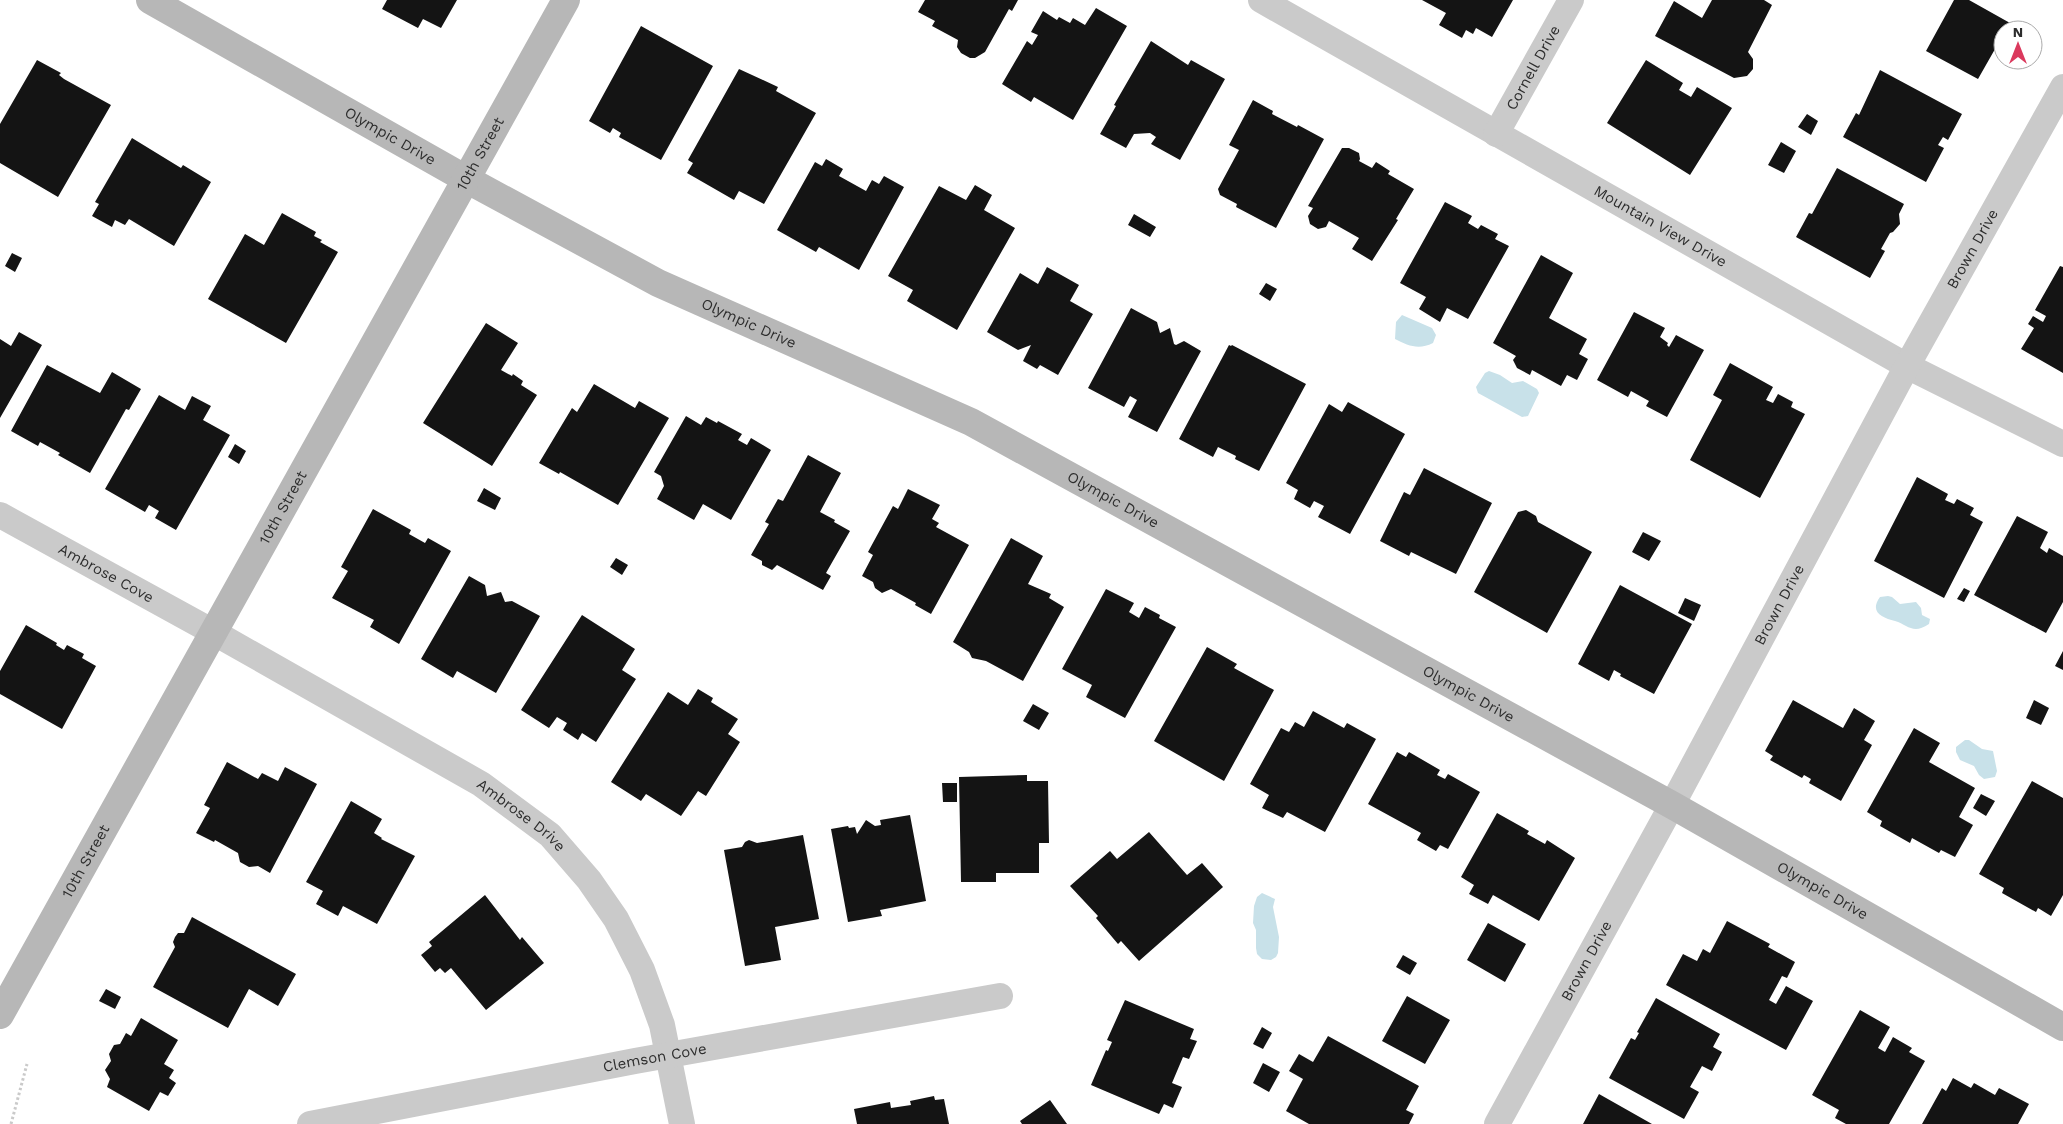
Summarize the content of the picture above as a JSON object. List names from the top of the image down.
{
  "streets": {
    "street": [
      "Cornell Drive",
      "Olympic Drive",
      "10th Street",
      "Mountain View Drive",
      "Brown Drive",
      "Ambrose Cove",
      "Ambrose Drive",
      "Clemson Cove"
    ]
  },
  "crossings": [
    ["Cornell Drive", "Mountain View Drive"],
    ["Olympic Drive", "10th Street"],
    ["Olympic Drive", "Brown Drive"],
    ["10th Street", "Ambrose Cove"],
    ["10th Street", "Ambrose Drive"],
    ["Mountain View Drive", "Brown Drive"],
    ["Ambrose Cove", "Ambrose Drive"],
    ["Ambrose Drive", "Clemson Cove"]
  ],
  "north": "top"
}
